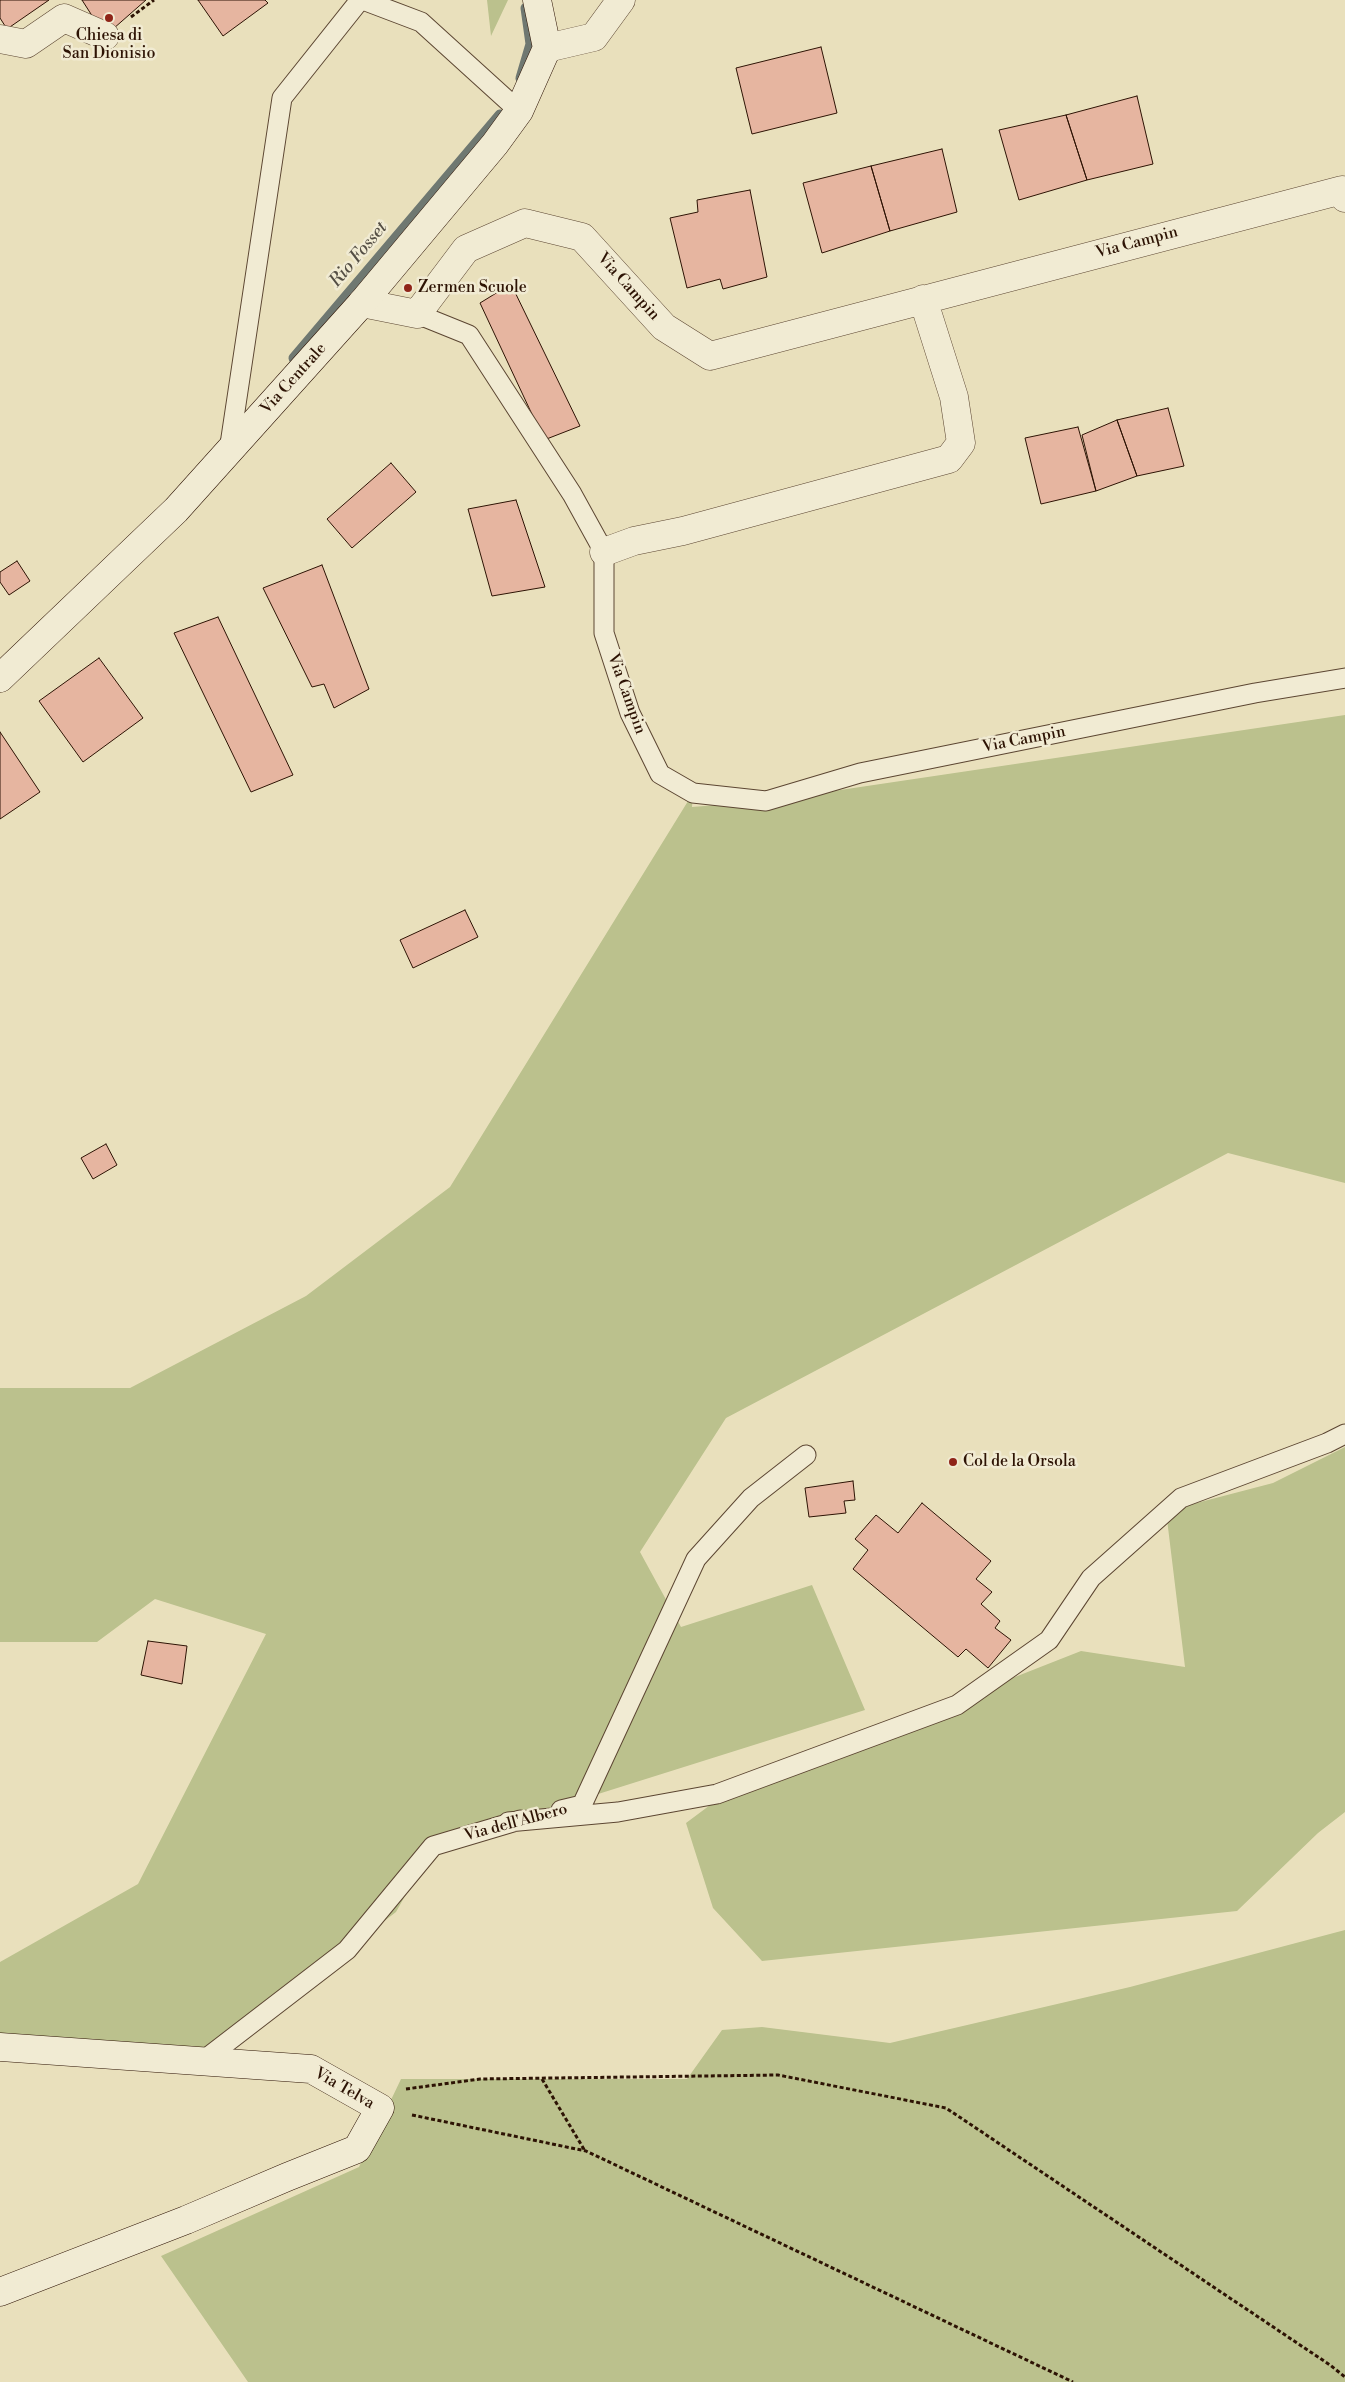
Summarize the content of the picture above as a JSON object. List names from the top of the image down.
{
  "streets": {
    "street": ["Via Campin", "Via Centrale", "Via Telva"],
    "lane": ["Via dell'Albero"]
  },
  "crossings": [
    ["Via dell'Albero", "Via Telva"]
  ],
  "water": ["Rio Fosset"],
  "places": ["Chiesa di San Dionisio", "Zermen Scuole", "Col de la Orsola"]
}
